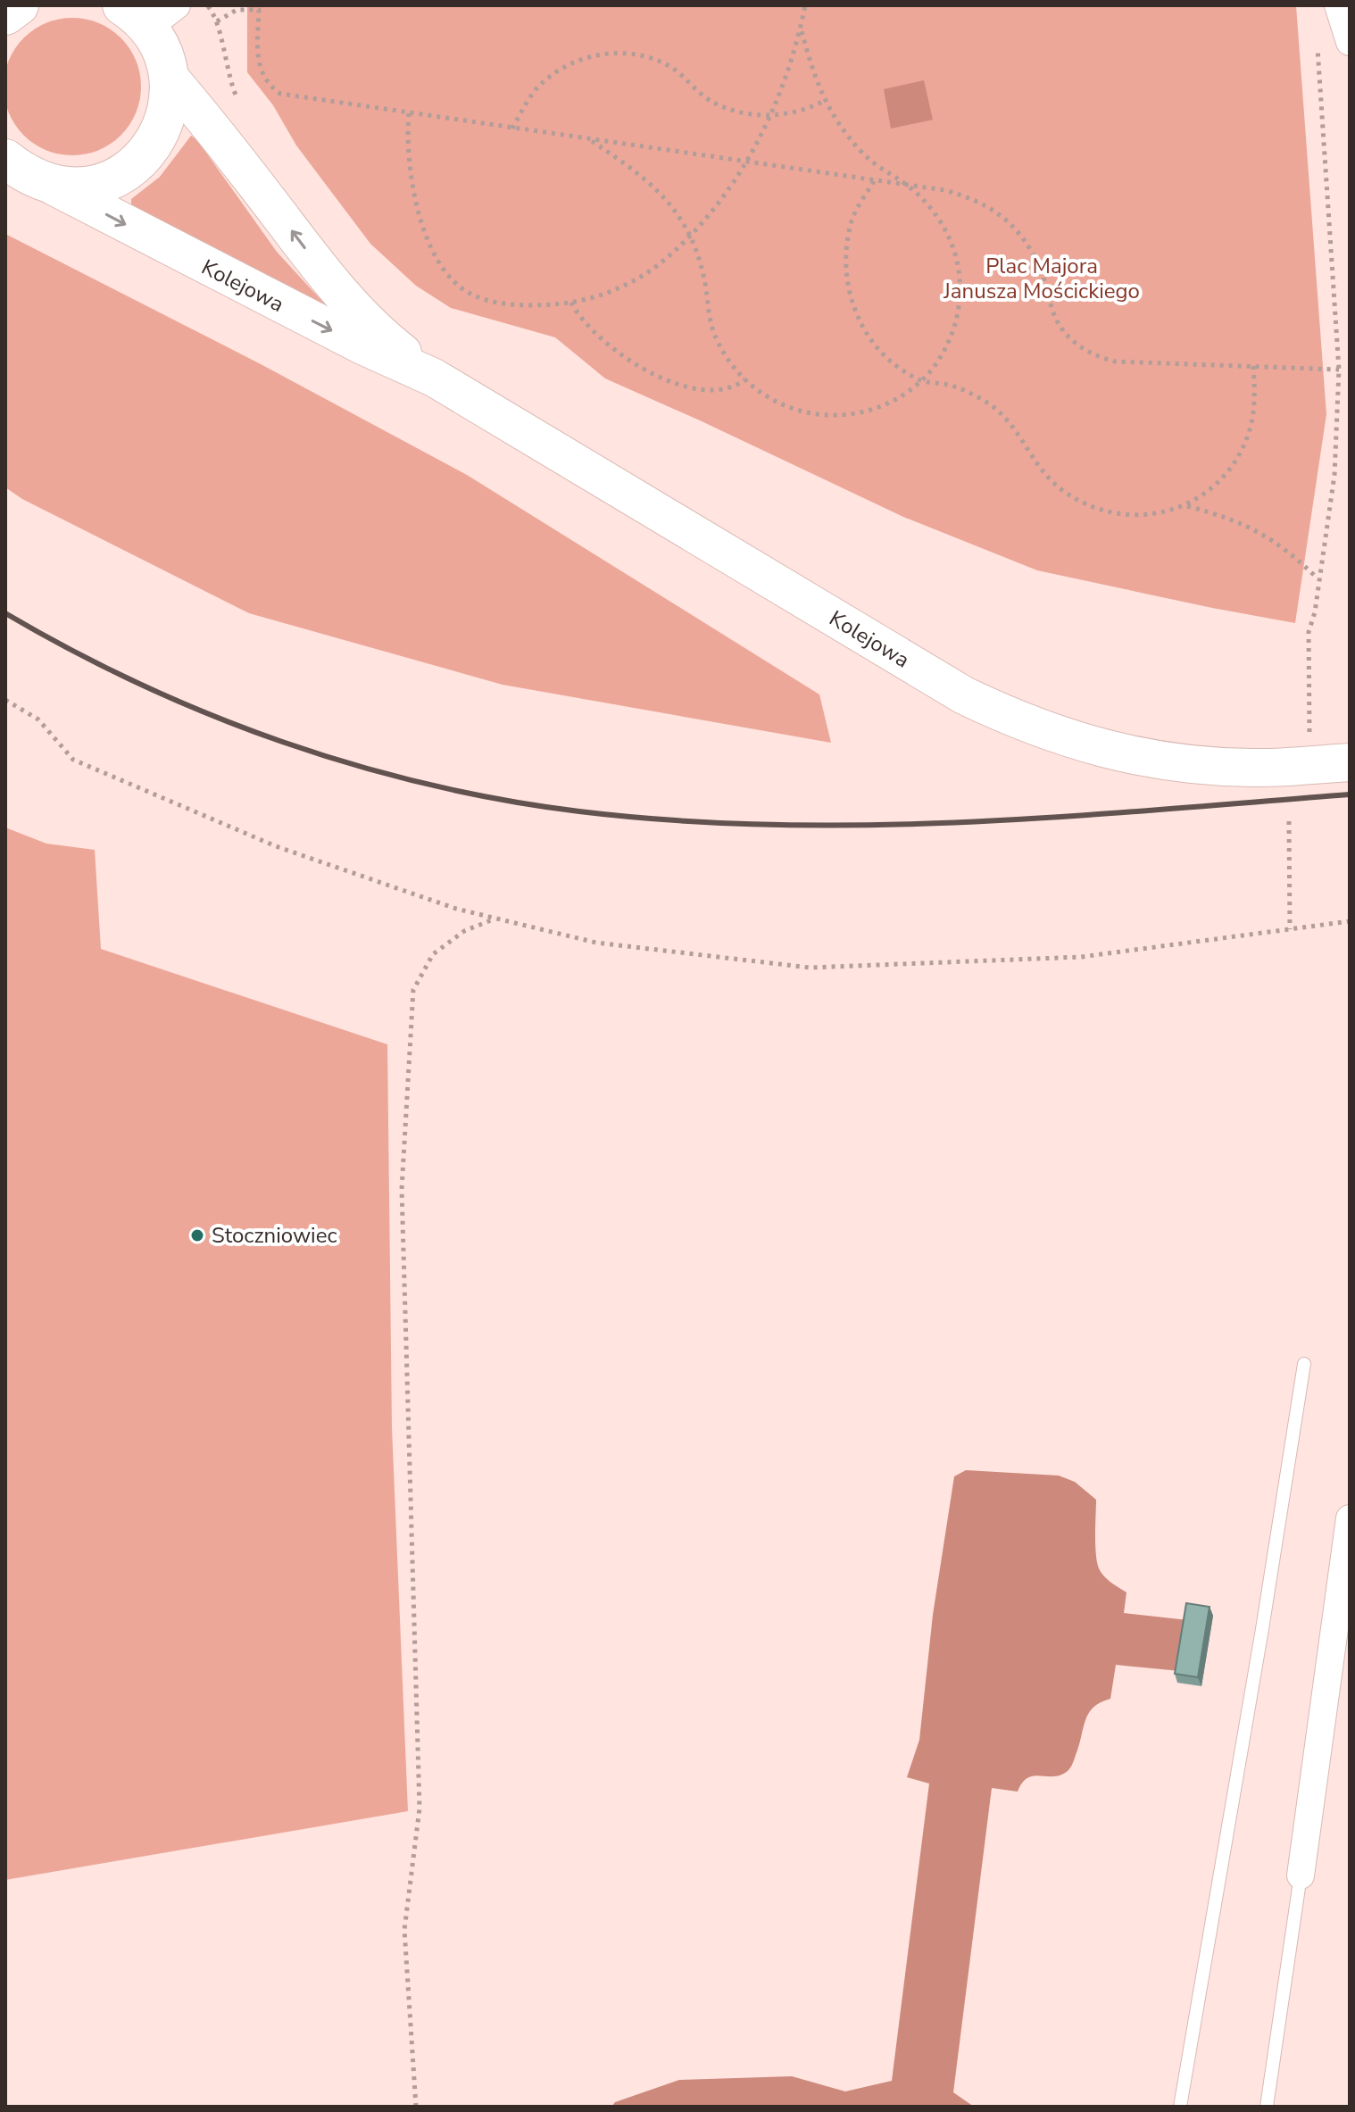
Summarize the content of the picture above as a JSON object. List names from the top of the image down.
{
  "streets": {
    "main road": ["Kolejowa"]
  },
  "parks": ["Plac Majora Janusza Mościckiego"],
  "places": ["Stoczniowiec"]
}
